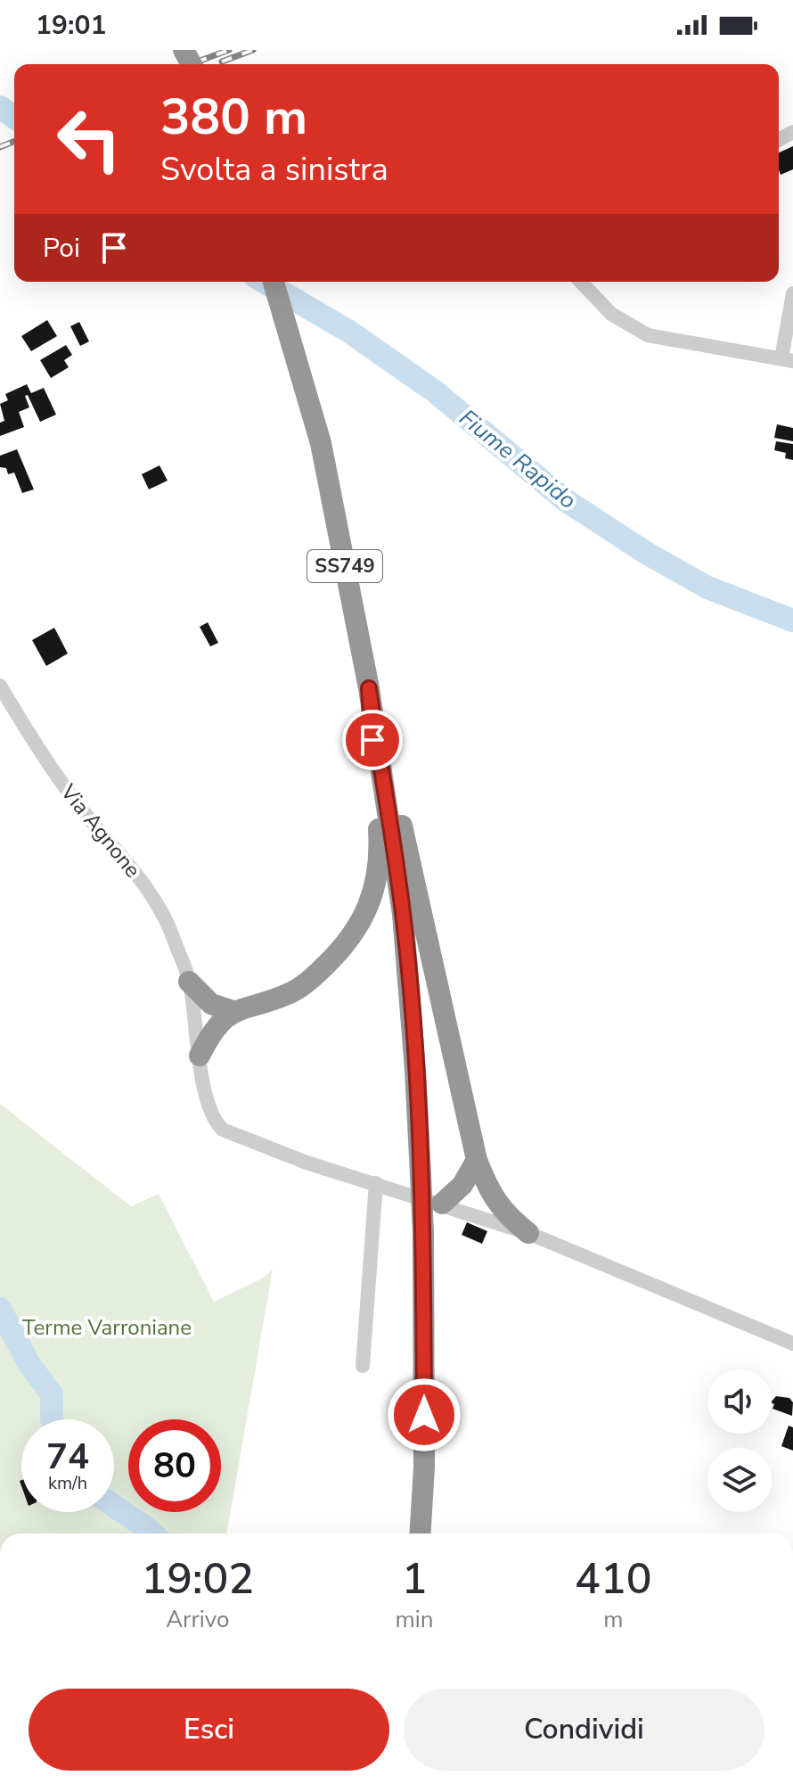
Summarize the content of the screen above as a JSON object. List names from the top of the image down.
{
  "streets": {
    "highway": ["SS749"],
    "street": ["Via Agnone"]
  },
  "water": ["Fiume Rapido"],
  "parks": ["Terme Varroniane"],
  "page": {
    "status": "19:01",
    "turn": ["380 m", "Svolta a sinistra"],
    "then": "Poi",
    "speed": "74 km/h",
    "limit": "80",
    "eta": [
      "19:02",
      "Arrivo",
      "1",
      "min",
      "410",
      "m"
    ],
    "buttons": ["Esci", "Condividi"]
  }
}
